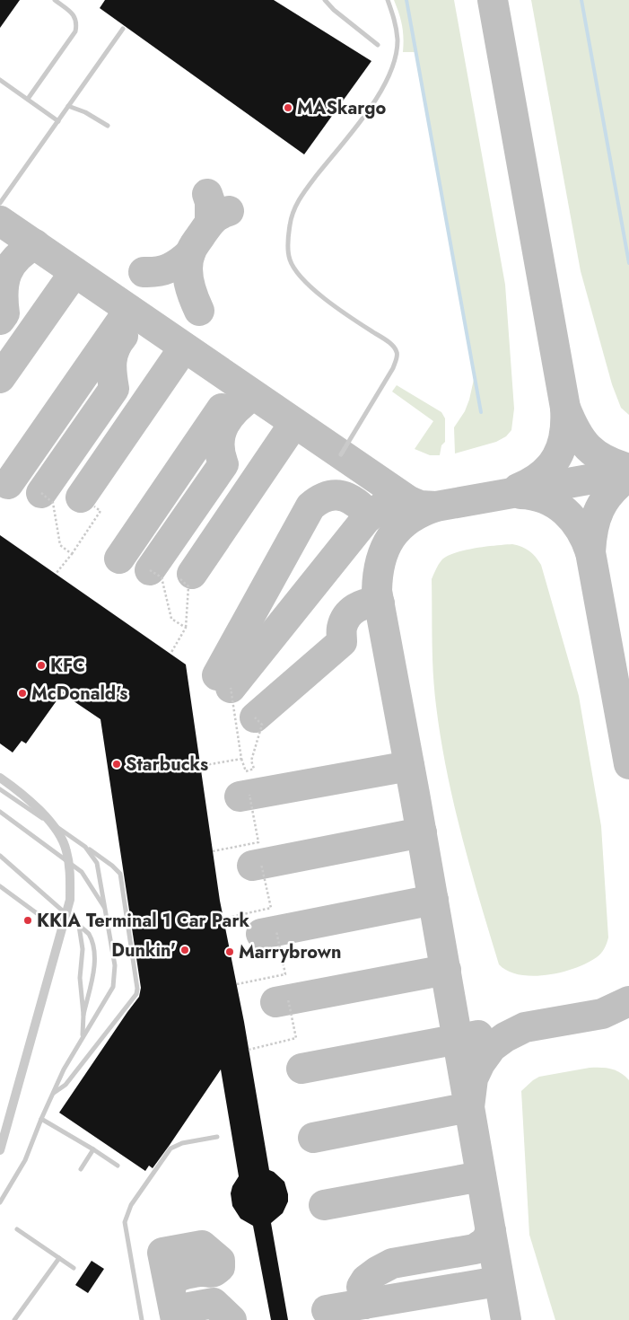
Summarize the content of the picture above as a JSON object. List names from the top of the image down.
{
  "places": [
    "MASkargo",
    "KFC",
    "McDonald's",
    "Starbucks",
    "KKIA Terminal 1 Car Park",
    "Dunkin'",
    "Marrybrown"
  ]
}
